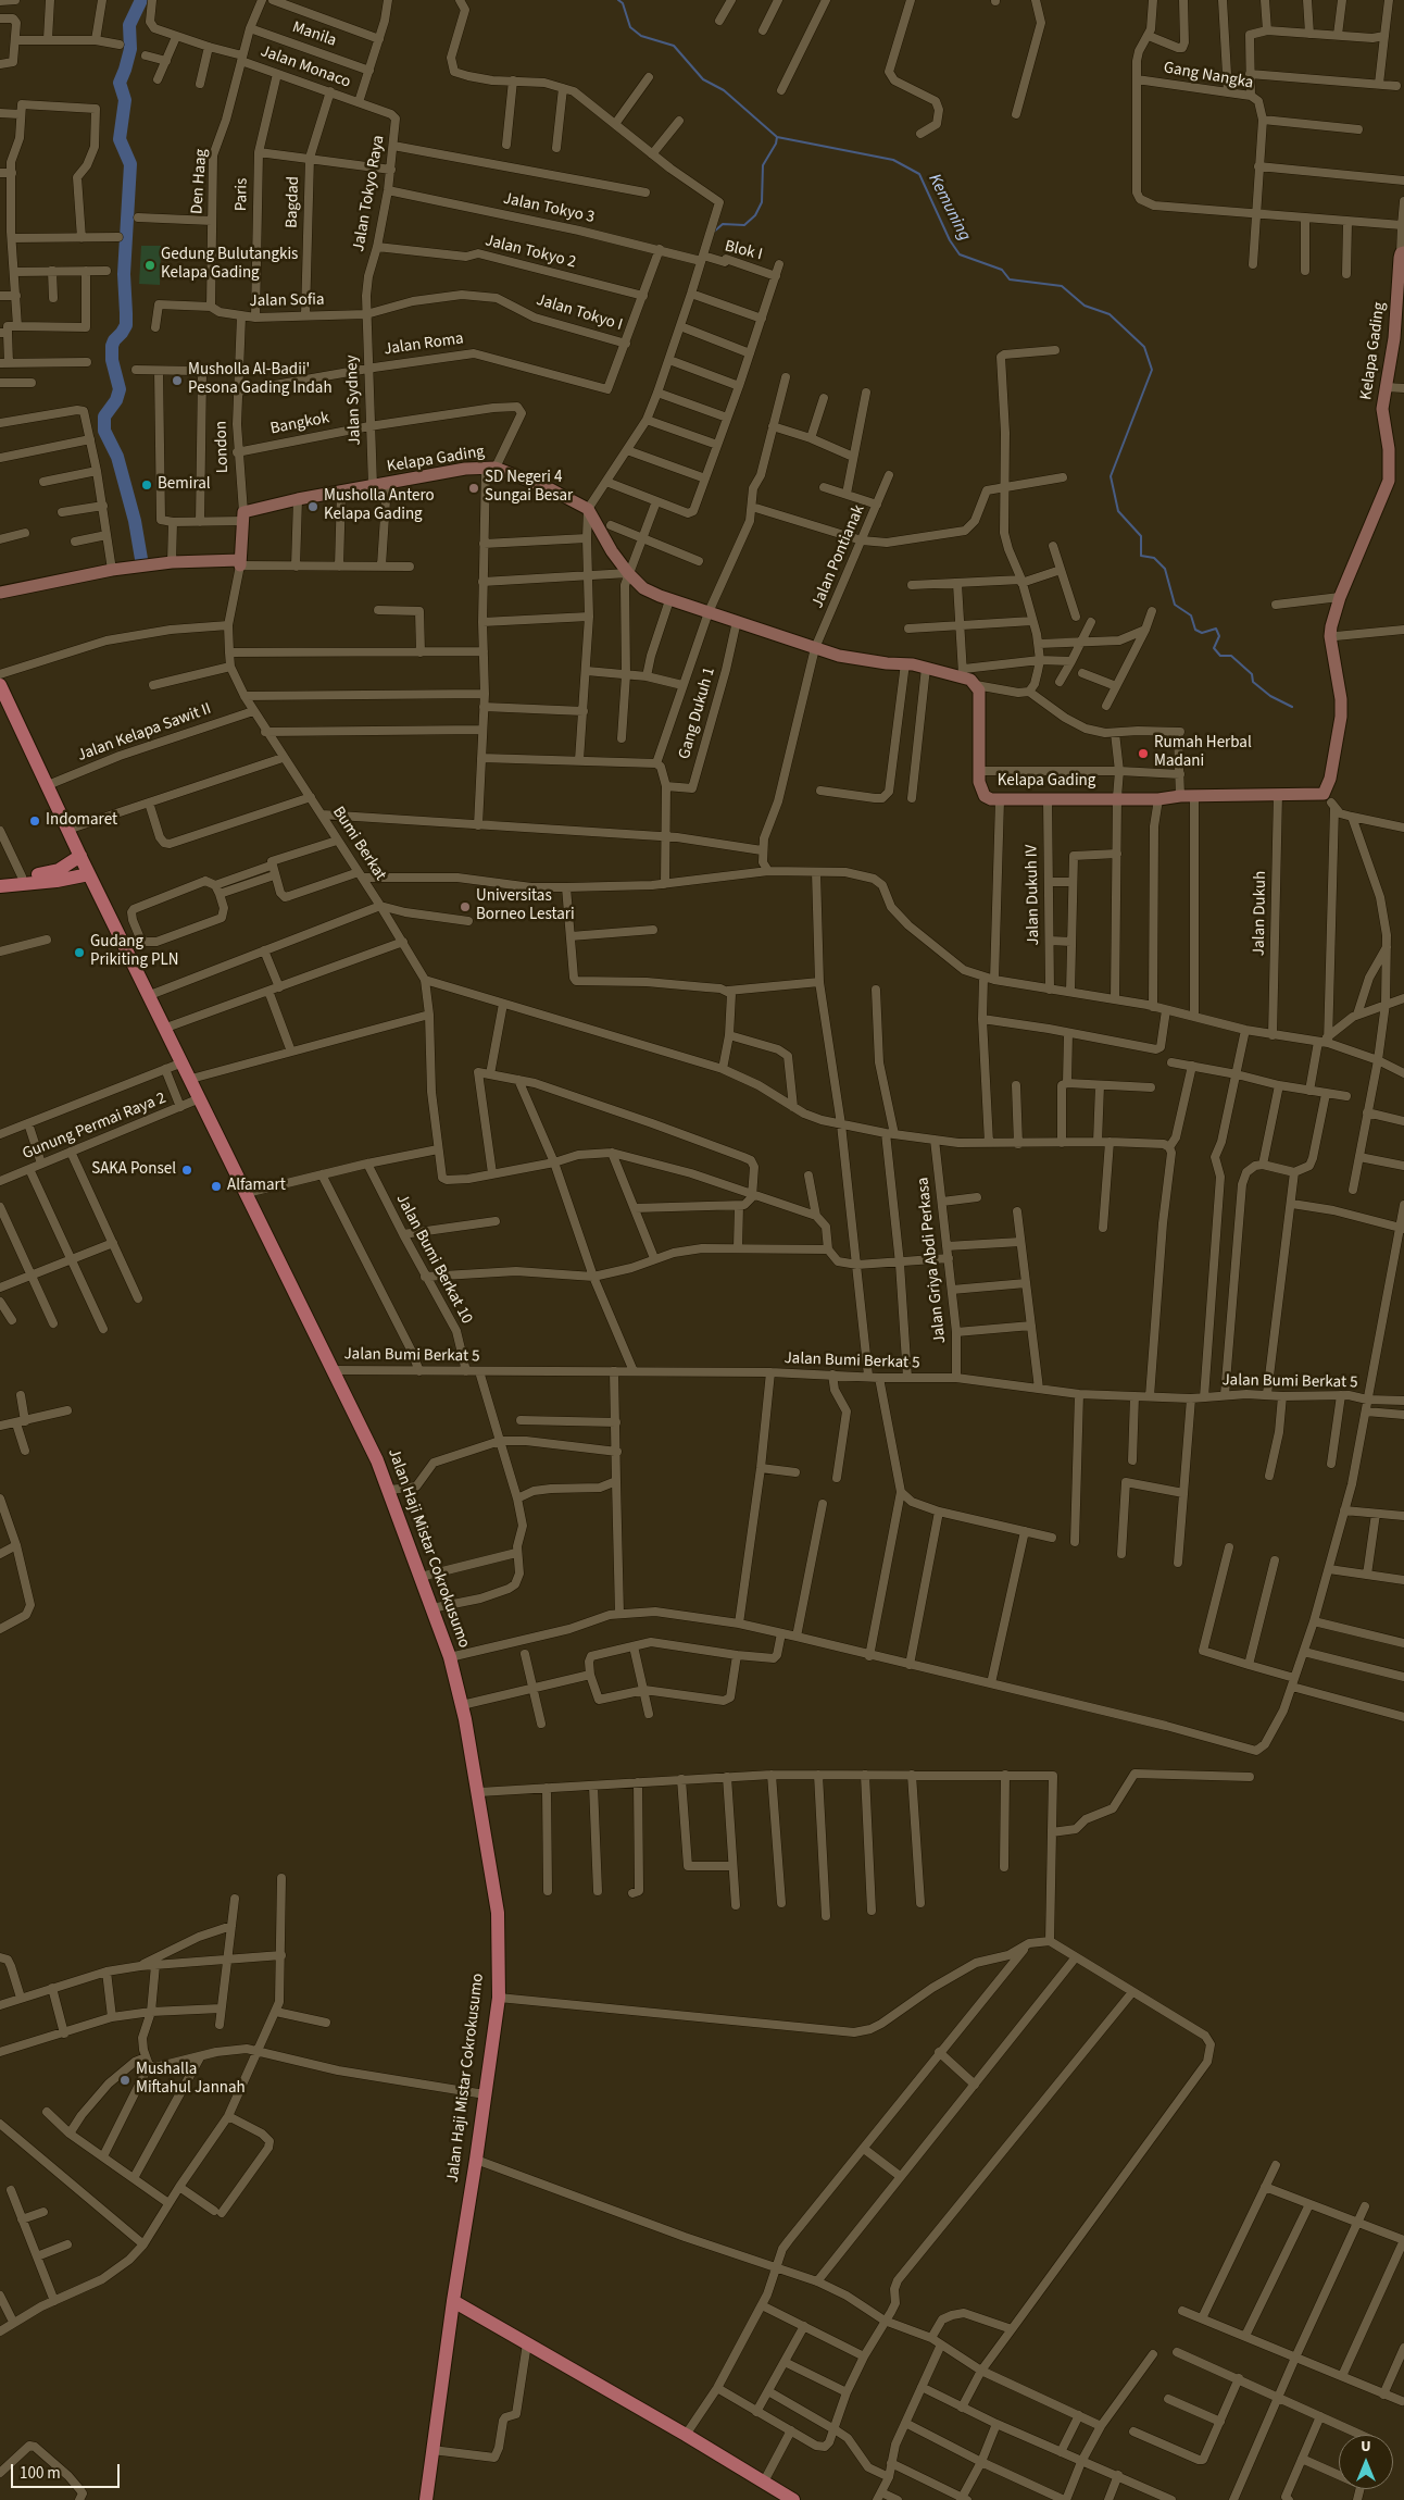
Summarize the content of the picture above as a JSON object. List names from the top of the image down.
{
  "streets": {
    "main road": ["Jalan Haji Mistar Cokrokusumo"],
    "street": [
      "Manila",
      "Jalan Monaco",
      "Gang Nangka",
      "Den Haag",
      "Jalan Tokyo Raya",
      "Paris",
      "Bagdad",
      "Jalan Tokyo 3",
      "Blok I",
      "Jalan Tokyo 2",
      "Jalan Sofia",
      "Jalan Tokyo I",
      "Jalan Roma",
      "Kelapa Gading",
      "Jalan Sydney",
      "Bangkok",
      "London",
      "Jalan Pontianak",
      "Gang Dukuh 1",
      "Jalan Kelapa Sawit II",
      "Bumi Berkat",
      "Jalan Dukuh IV",
      "Jalan Dukuh",
      "Gunung Permai Raya 2",
      "Jalan Bumi Berkat 10",
      "Jalan Griya Abdi Perkasa",
      "Jalan Bumi Berkat 5"
    ]
  },
  "crossings": [
    ["Manila", "Den Haag"],
    ["Jalan Monaco", "Den Haag"],
    ["Jalan Monaco", "Jalan Tokyo Raya"],
    ["Jalan Monaco", "Paris"],
    ["Jalan Monaco", "Bagdad"],
    ["Den Haag", "Jalan Sofia"],
    ["Jalan Tokyo Raya", "Jalan Tokyo 3"],
    ["Jalan Tokyo Raya", "Jalan Tokyo 2"],
    ["Jalan Tokyo Raya", "Jalan Sofia"],
    ["Jalan Tokyo Raya", "Jalan Tokyo I"],
    ["Jalan Tokyo Raya", "Jalan Sydney"],
    ["Paris", "Jalan Sofia"],
    ["Bagdad", "Jalan Sofia"],
    ["Jalan Tokyo 3", "Blok I"],
    ["Jalan Sofia", "Jalan Tokyo I"],
    ["Jalan Sofia", "Jalan Sydney"],
    ["Jalan Sofia", "London"],
    ["Jalan Tokyo I", "Jalan Roma"],
    ["Jalan Tokyo I", "Jalan Sydney"],
    ["Jalan Roma", "Jalan Sydney"],
    ["Jalan Roma", "London"],
    ["Kelapa Gading", "Jalan Sydney"],
    ["Kelapa Gading", "Bangkok"],
    ["Kelapa Gading", "London"],
    ["Kelapa Gading", "Jalan Dukuh IV"],
    ["Kelapa Gading", "Jalan Dukuh"],
    ["Jalan Sydney", "Bangkok"],
    ["Bangkok", "London"],
    ["Jalan Kelapa Sawit II", "Bumi Berkat"],
    ["Jalan Kelapa Sawit II", "Jalan Haji Mistar Cokrokusumo"],
    ["Gunung Permai Raya 2", "Jalan Haji Mistar Cokrokusumo"],
    ["Jalan Bumi Berkat 10", "Jalan Bumi Berkat 5"],
    ["Jalan Griya Abdi Perkasa", "Jalan Bumi Berkat 5"],
    ["Jalan Bumi Berkat 5", "Jalan Haji Mistar Cokrokusumo"]
  ],
  "water": ["Kemuning"],
  "places": [
    "Gedung Bulutangkis Kelapa Gading",
    "Musholla Al-Badii' Pesona Gading Indah",
    "Bemiral",
    "SD Negeri 4 Sungai Besar",
    "Musholla Antero Kelapa Gading",
    "Rumah Herbal Madani",
    "Indomaret",
    "Universitas Borneo Lestari",
    "Gudang Prikiting PLN",
    "SAKA Ponsel",
    "Alfamart",
    "Mushalla Miftahul Jannah"
  ],
  "scale_bar": "100 m",
  "north": "top"
}
